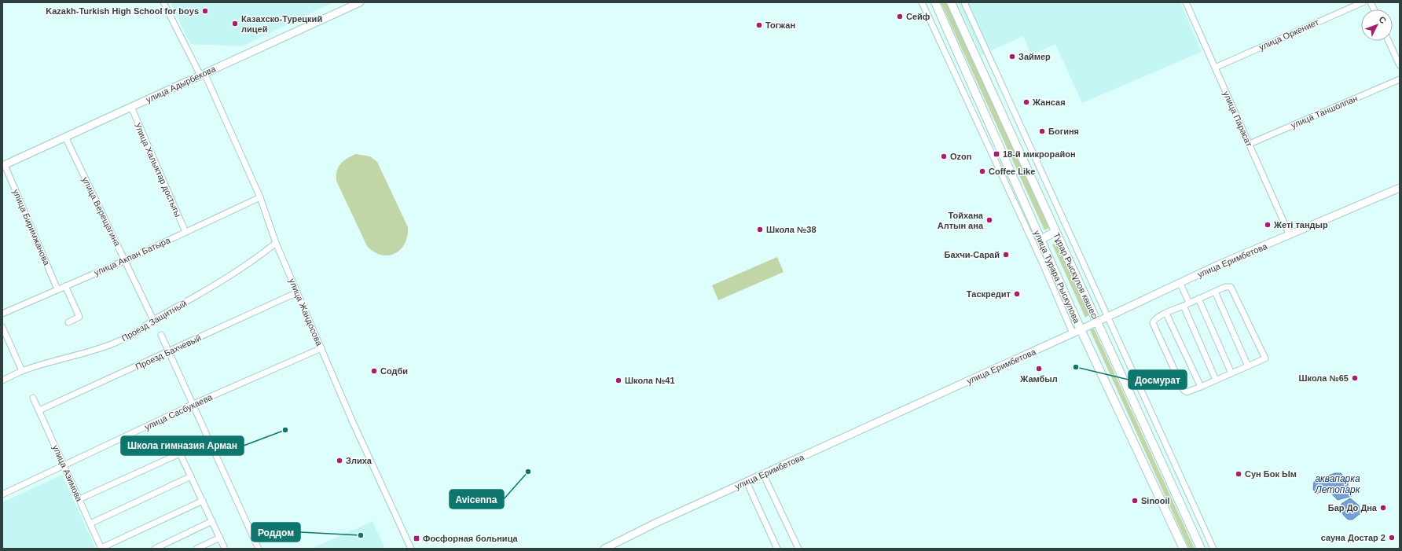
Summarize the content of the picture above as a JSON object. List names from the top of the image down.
{
  "streets": {
    "main road": [
      "улица Адырбекова",
      "улица Еримбетова",
      "Тұрар Рыскұлов көшесі",
      "улица Турара Рыскулова"
    ],
    "street": [
      "улица Оркениет",
      "улица Таншолпан",
      "улица Парасат",
      "Улица Халыктар достыгы",
      "улица Верещагина",
      "улица Биримжанова",
      "улица Акпан Батыра",
      "улица Жандосова",
      "Проезд Защитный",
      "Проезд Бахчевый",
      "улица Сасбукаева",
      "улица Азимова"
    ]
  },
  "crossings": [
    ["улица Оркениет", "улица Парасат"],
    ["улица Адырбекова", "Улица Халыктар достыгы"],
    ["улица Адырбекова", "улица Верещагина"],
    ["улица Адырбекова", "улица Биримжанова"],
    ["улица Адырбекова", "улица Жандосова"],
    ["улица Таншолпан", "улица Парасат"],
    ["улица Парасат", "улица Еримбетова"],
    ["Улица Халыктар достыгы", "улица Акпан Батыра"],
    ["улица Верещагина", "улица Акпан Батыра"],
    ["улица Верещагина", "Проезд Защитный"],
    ["улица Биримжанова", "улица Акпан Батыра"],
    ["улица Акпан Батыра", "улица Жандосова"],
    ["улица Еримбетова", "Тұрар Рыскұлов көшесі"],
    ["улица Еримбетова", "улица Турара Рыскулова"],
    ["улица Жандосова", "Проезд Защитный"],
    ["улица Жандосова", "Проезд Бахчевый"],
    ["улица Жандосова", "улица Сасбукаева"],
    ["Проезд Бахчевый", "улица Азимова"],
    ["улица Сасбукаева", "улица Азимова"]
  ],
  "water": ["аквапарка Летопарк"],
  "places": {
    "other": [
      "Kazakh-Turkish High School for boys",
      "Сейф",
      "Казахско-Турецкий лицей",
      "Тогжан",
      "Займер",
      "Жансая",
      "Богиня",
      "Ozon",
      "Coffee Like",
      "Тойхана Алтын ана",
      "Жеті тандыр",
      "Школа №38",
      "Бахчи-Сарай",
      "Таскредит",
      "Досмурат",
      "Жамбыл",
      "Содби",
      "Школа №65",
      "Школа №41",
      "Школа гимназия Арман",
      "Злиха",
      "Avicenna",
      "Сун Бок Ым",
      "Sinooil",
      "Бар До Дна",
      "Роддом",
      "сауна Достар 2"
    ],
    "transit": ["18-й микрорайон", "Фосфорная больница"]
  },
  "north": "top right"
}
